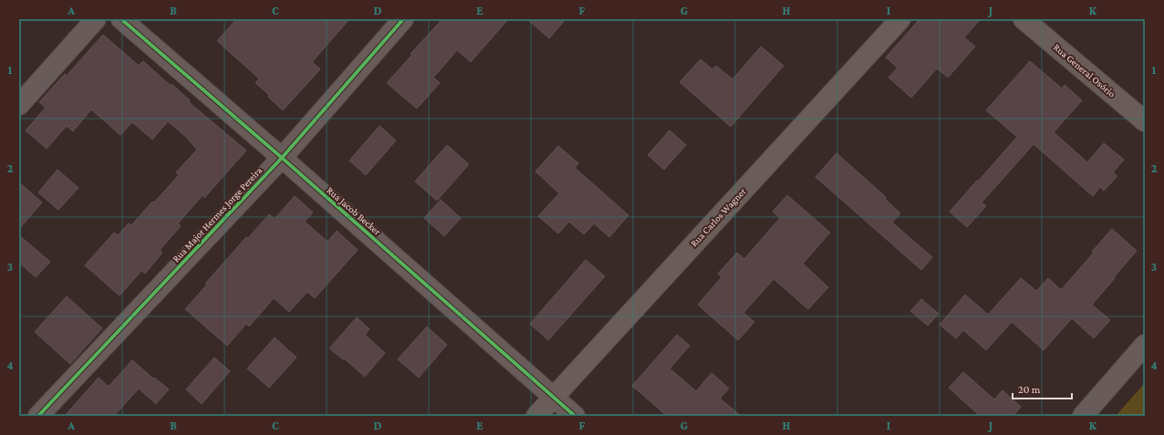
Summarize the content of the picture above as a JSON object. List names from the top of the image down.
{
  "streets": {
    "main road": ["Rua General Osório", "Rua Carlos Wagner"],
    "street": ["Rua Jacob Becker", "Rua Major Hermes Jorge Pereira"]
  },
  "crossings": [
    ["Rua Jacob Becker", "Rua Major Hermes Jorge Pereira"],
    ["Rua Jacob Becker", "Rua Carlos Wagner"]
  ],
  "scale_bar": "20 m",
  "grid": {
    "columns": [
      "A",
      "B",
      "C",
      "D",
      "E",
      "F",
      "G",
      "H",
      "I",
      "J",
      "K"
    ],
    "rows": [
      "1",
      "2",
      "3",
      "4"
    ]
  }
}
